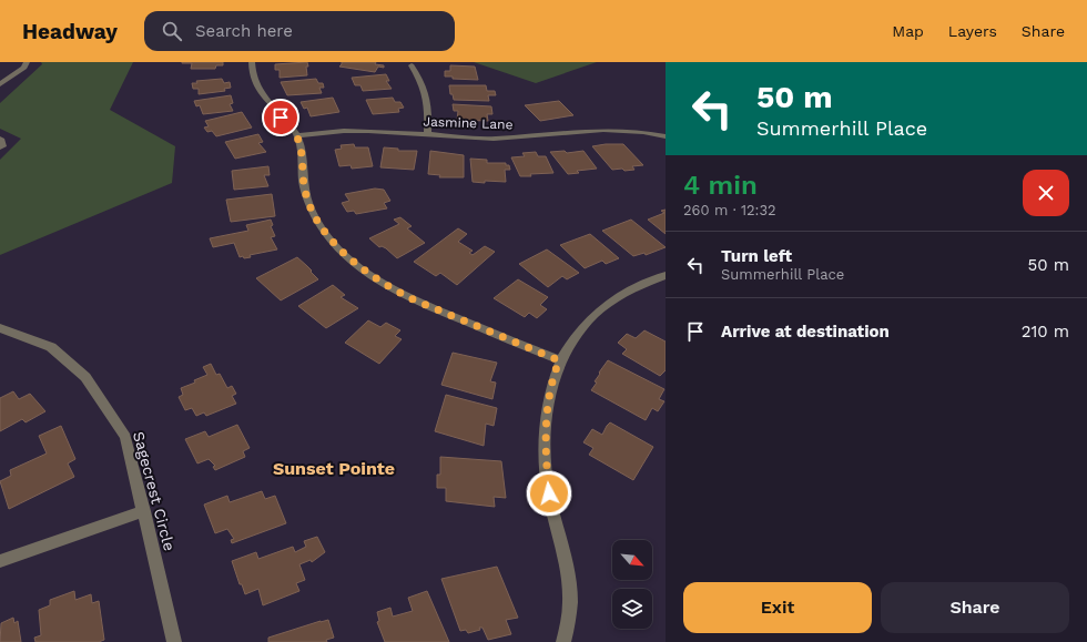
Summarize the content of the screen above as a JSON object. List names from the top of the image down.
{
  "streets": {
    "street": ["Jasmine Lane", "Sagecrest Circle"]
  },
  "districts": ["Sunset Pointe"],
  "north": "bottom right",
  "page": {
    "header": "Headway",
    "search": "Search here",
    "nav": ["Map", "Layers", "Share"],
    "turn": ["50 m", "Summerhill Place"],
    "heading": ["4 min", "260 m · 12:32"],
    "list": [
      {
        "name": "Turn left",
        "note": "Summerhill Place",
        "value": "50 m"
      },
      {
        "name": "Arrive at destination",
        "value": "210 m"
      }
    ],
    "buttons": ["Exit", "Share"]
  }
}
